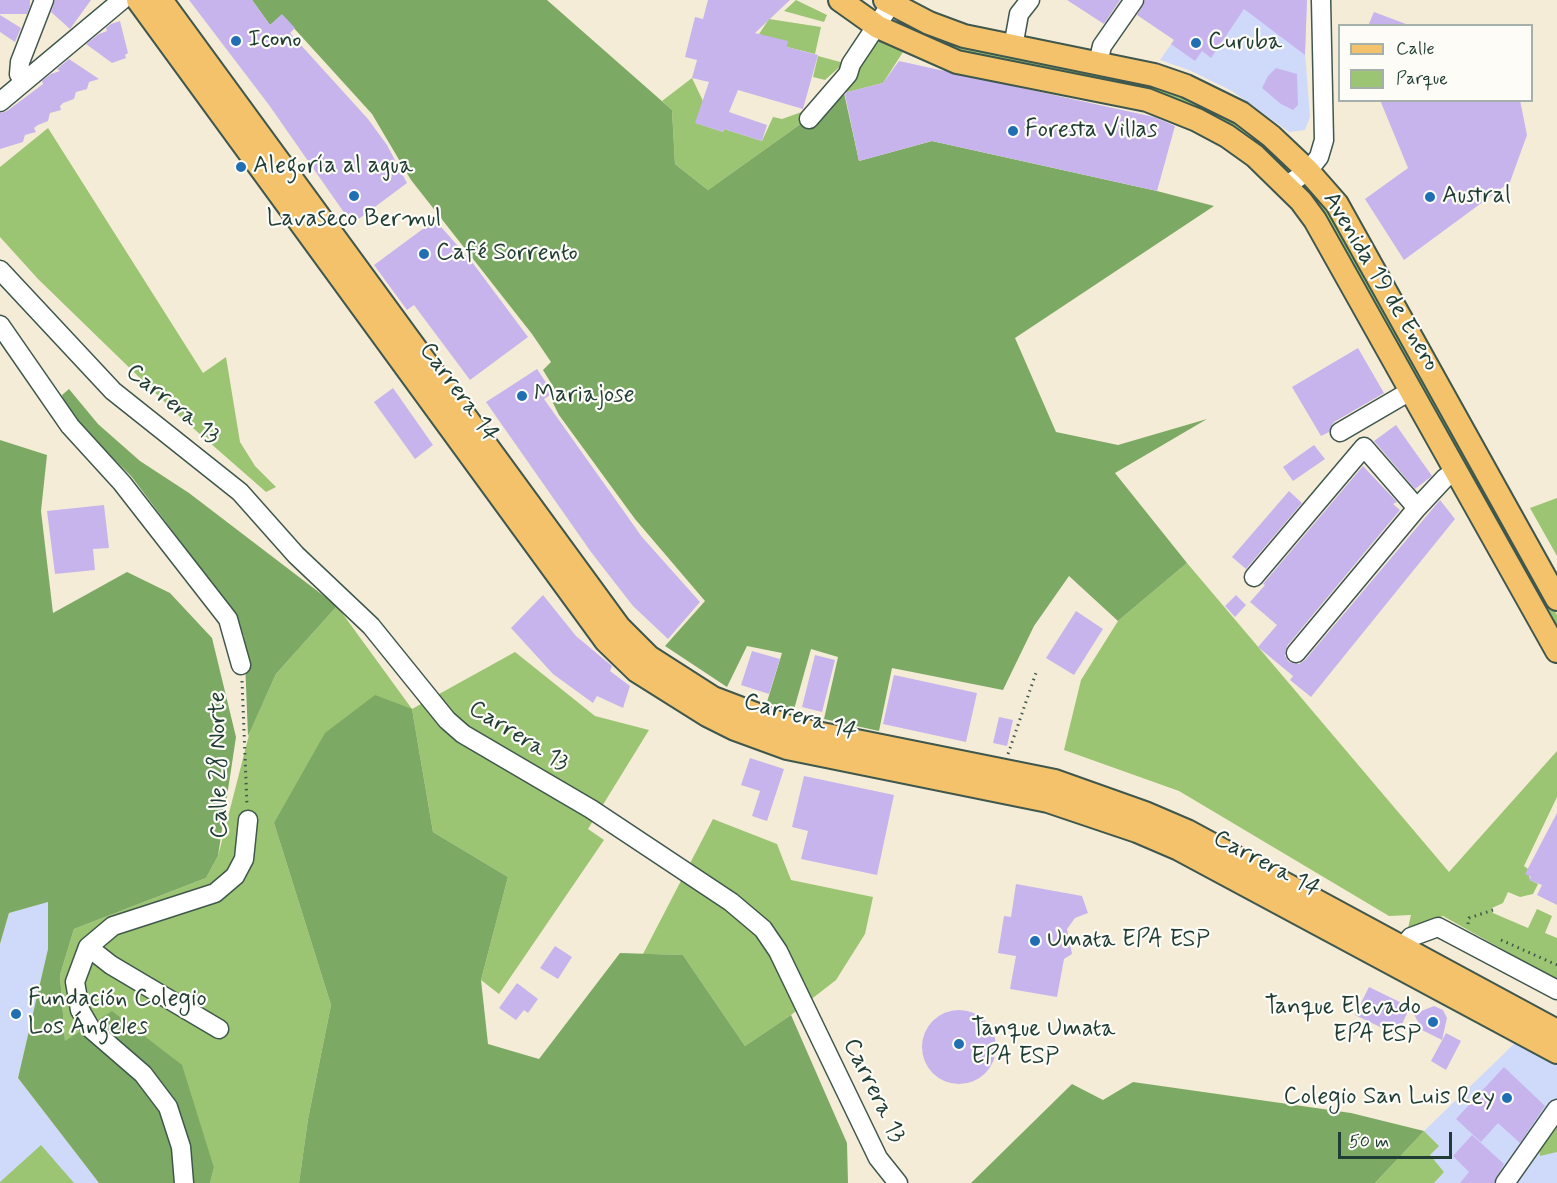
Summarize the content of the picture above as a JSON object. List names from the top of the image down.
{
  "streets": {
    "main road": ["Avenida 19 de Enero", "Carrera 14"],
    "street": ["Carrera 13", "Calle 28 Norte"]
  },
  "places": [
    "Icono",
    "Curuba",
    "Foresta Villas",
    "Alegoría al agua",
    "Lavaseco Bermul",
    "Austral",
    "Café Sorrento",
    "Mariajose",
    "Umata EPA ESP",
    "Fundación Colegio Los Ángeles",
    "Tanque Elevado EPA ESP",
    "Tanque Umata EPA ESP",
    "Colegio San Luis Rey"
  ],
  "legend": ["Calle", "Parque"],
  "scale_bar": "50 m"
}
